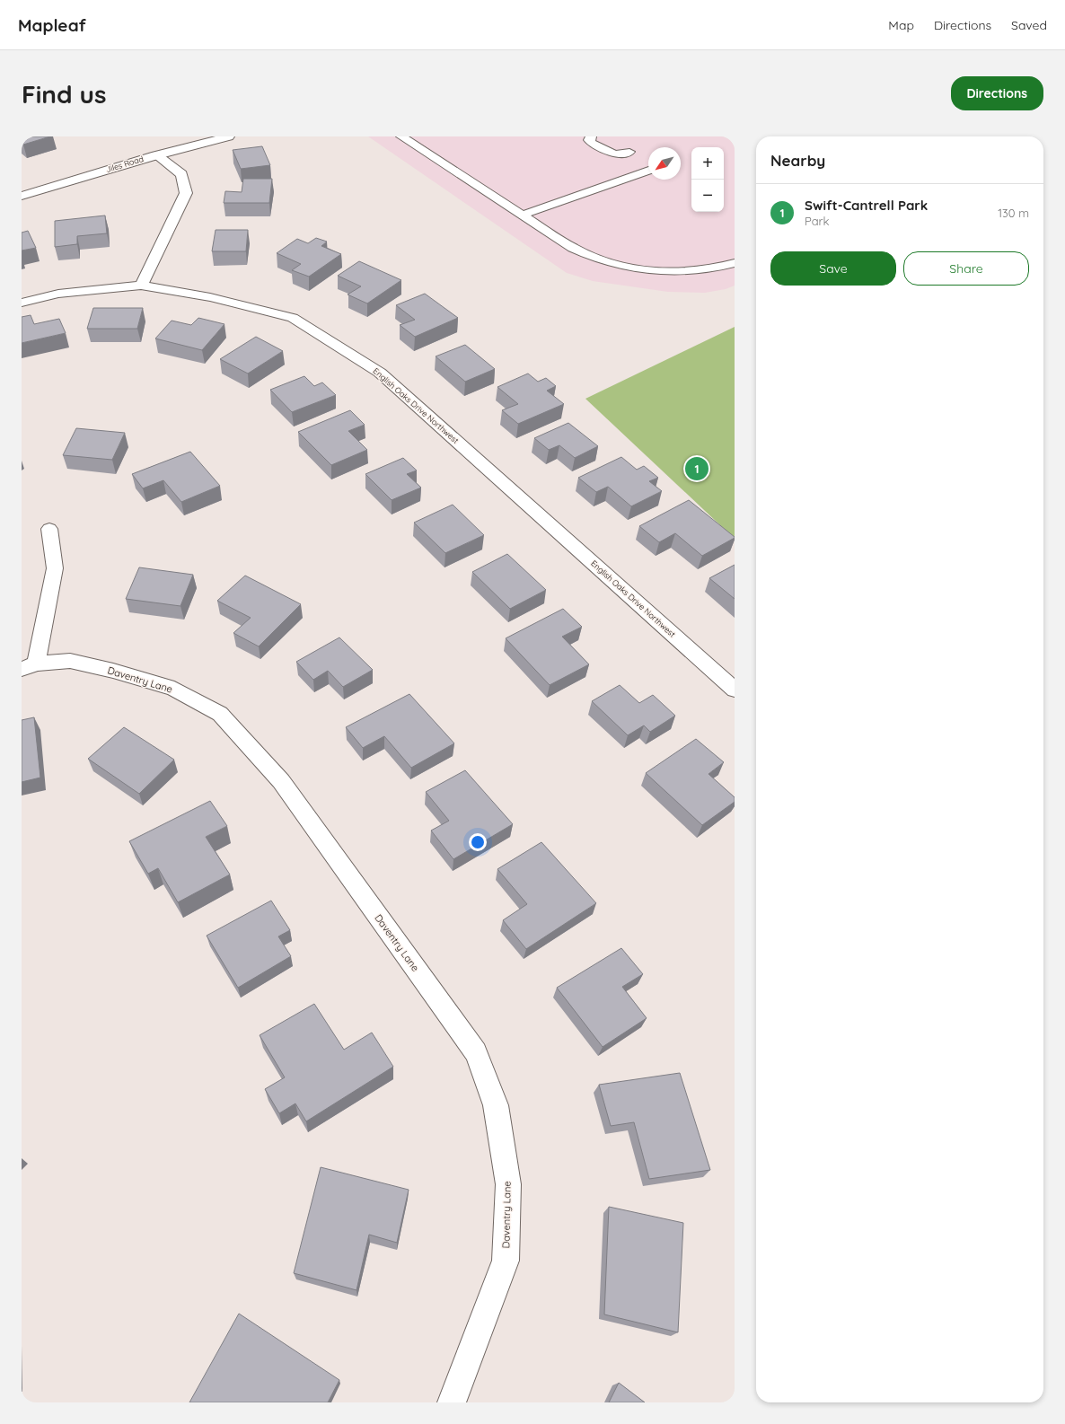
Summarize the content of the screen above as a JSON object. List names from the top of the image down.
{
  "streets": {
    "street": ["Jiles Road", "English Oaks Drive Northwest", "Daventry Lane"]
  },
  "north": "bottom left",
  "page": {
    "header": "Mapleaf",
    "nav": ["Map", "Directions", "Saved"],
    "buttons": [
      "Directions",
      ["Save", "Share"]
    ],
    "title": "Find us",
    "heading": "Nearby",
    "map_buttons": ["+", "−"],
    "list": [
      {
        "mark": "1",
        "name": "Swift-Cantrell Park",
        "note": "Park",
        "value": "130 m"
      }
    ],
    "pins": "1"
  }
}
